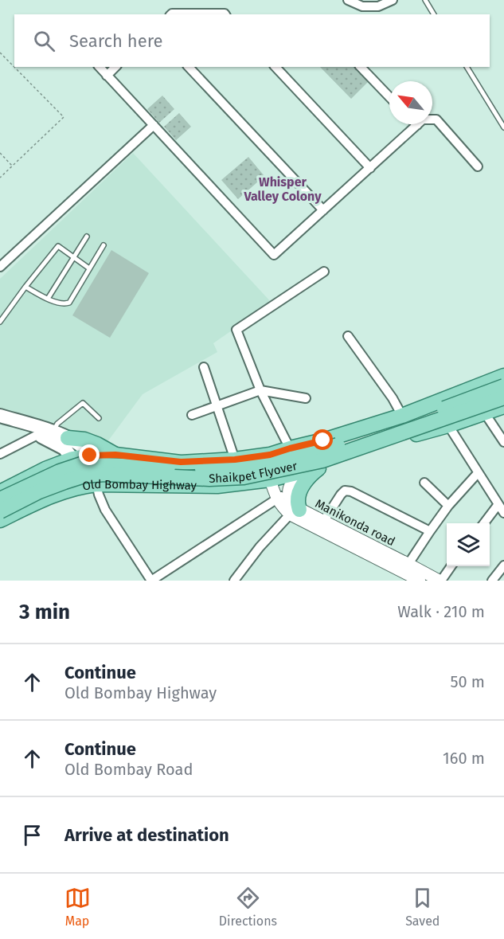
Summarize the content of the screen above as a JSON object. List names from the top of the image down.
{
  "streets": {
    "main road": ["Shaikpet Flyover", "Old Bombay Highway"],
    "street": ["Manikonda road"]
  },
  "crossings": [
    ["Old Bombay Highway", "Manikonda road"]
  ],
  "districts": ["Whisper Valley Colony"],
  "north": "top left",
  "page": {
    "search": "Search here",
    "heading": ["3 min", "Walk · 210 m"],
    "list": [
      ["Continue", "Old Bombay Highway", "50 m"],
      ["Continue", "Old Bombay Road", "160 m"],
      "Arrive at destination"
    ],
    "nav": ["Map", "Directions", "Saved"]
  }
}
